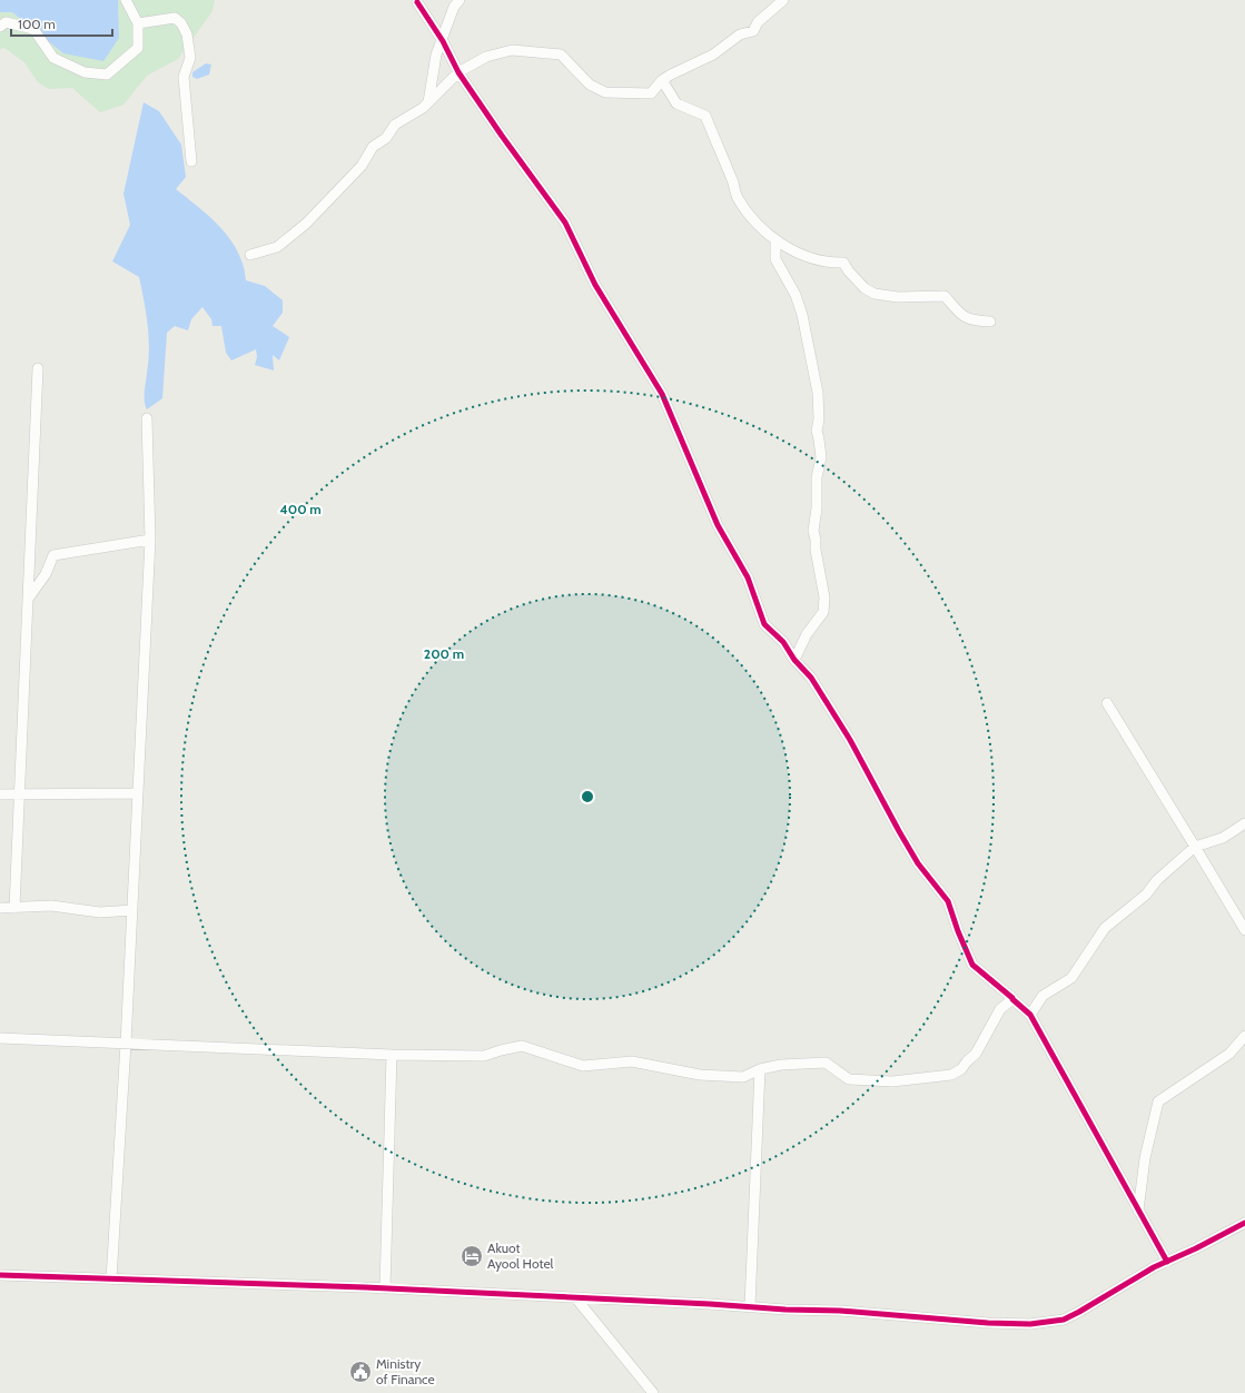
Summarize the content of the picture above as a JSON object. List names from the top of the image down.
{
  "places": {
    "hotel": ["Akuot Ayool Hotel"],
    "public building": ["Ministry of Finance"]
  },
  "scale_bar": "100 m",
  "rings": ["400 m", "200 m"]
}
